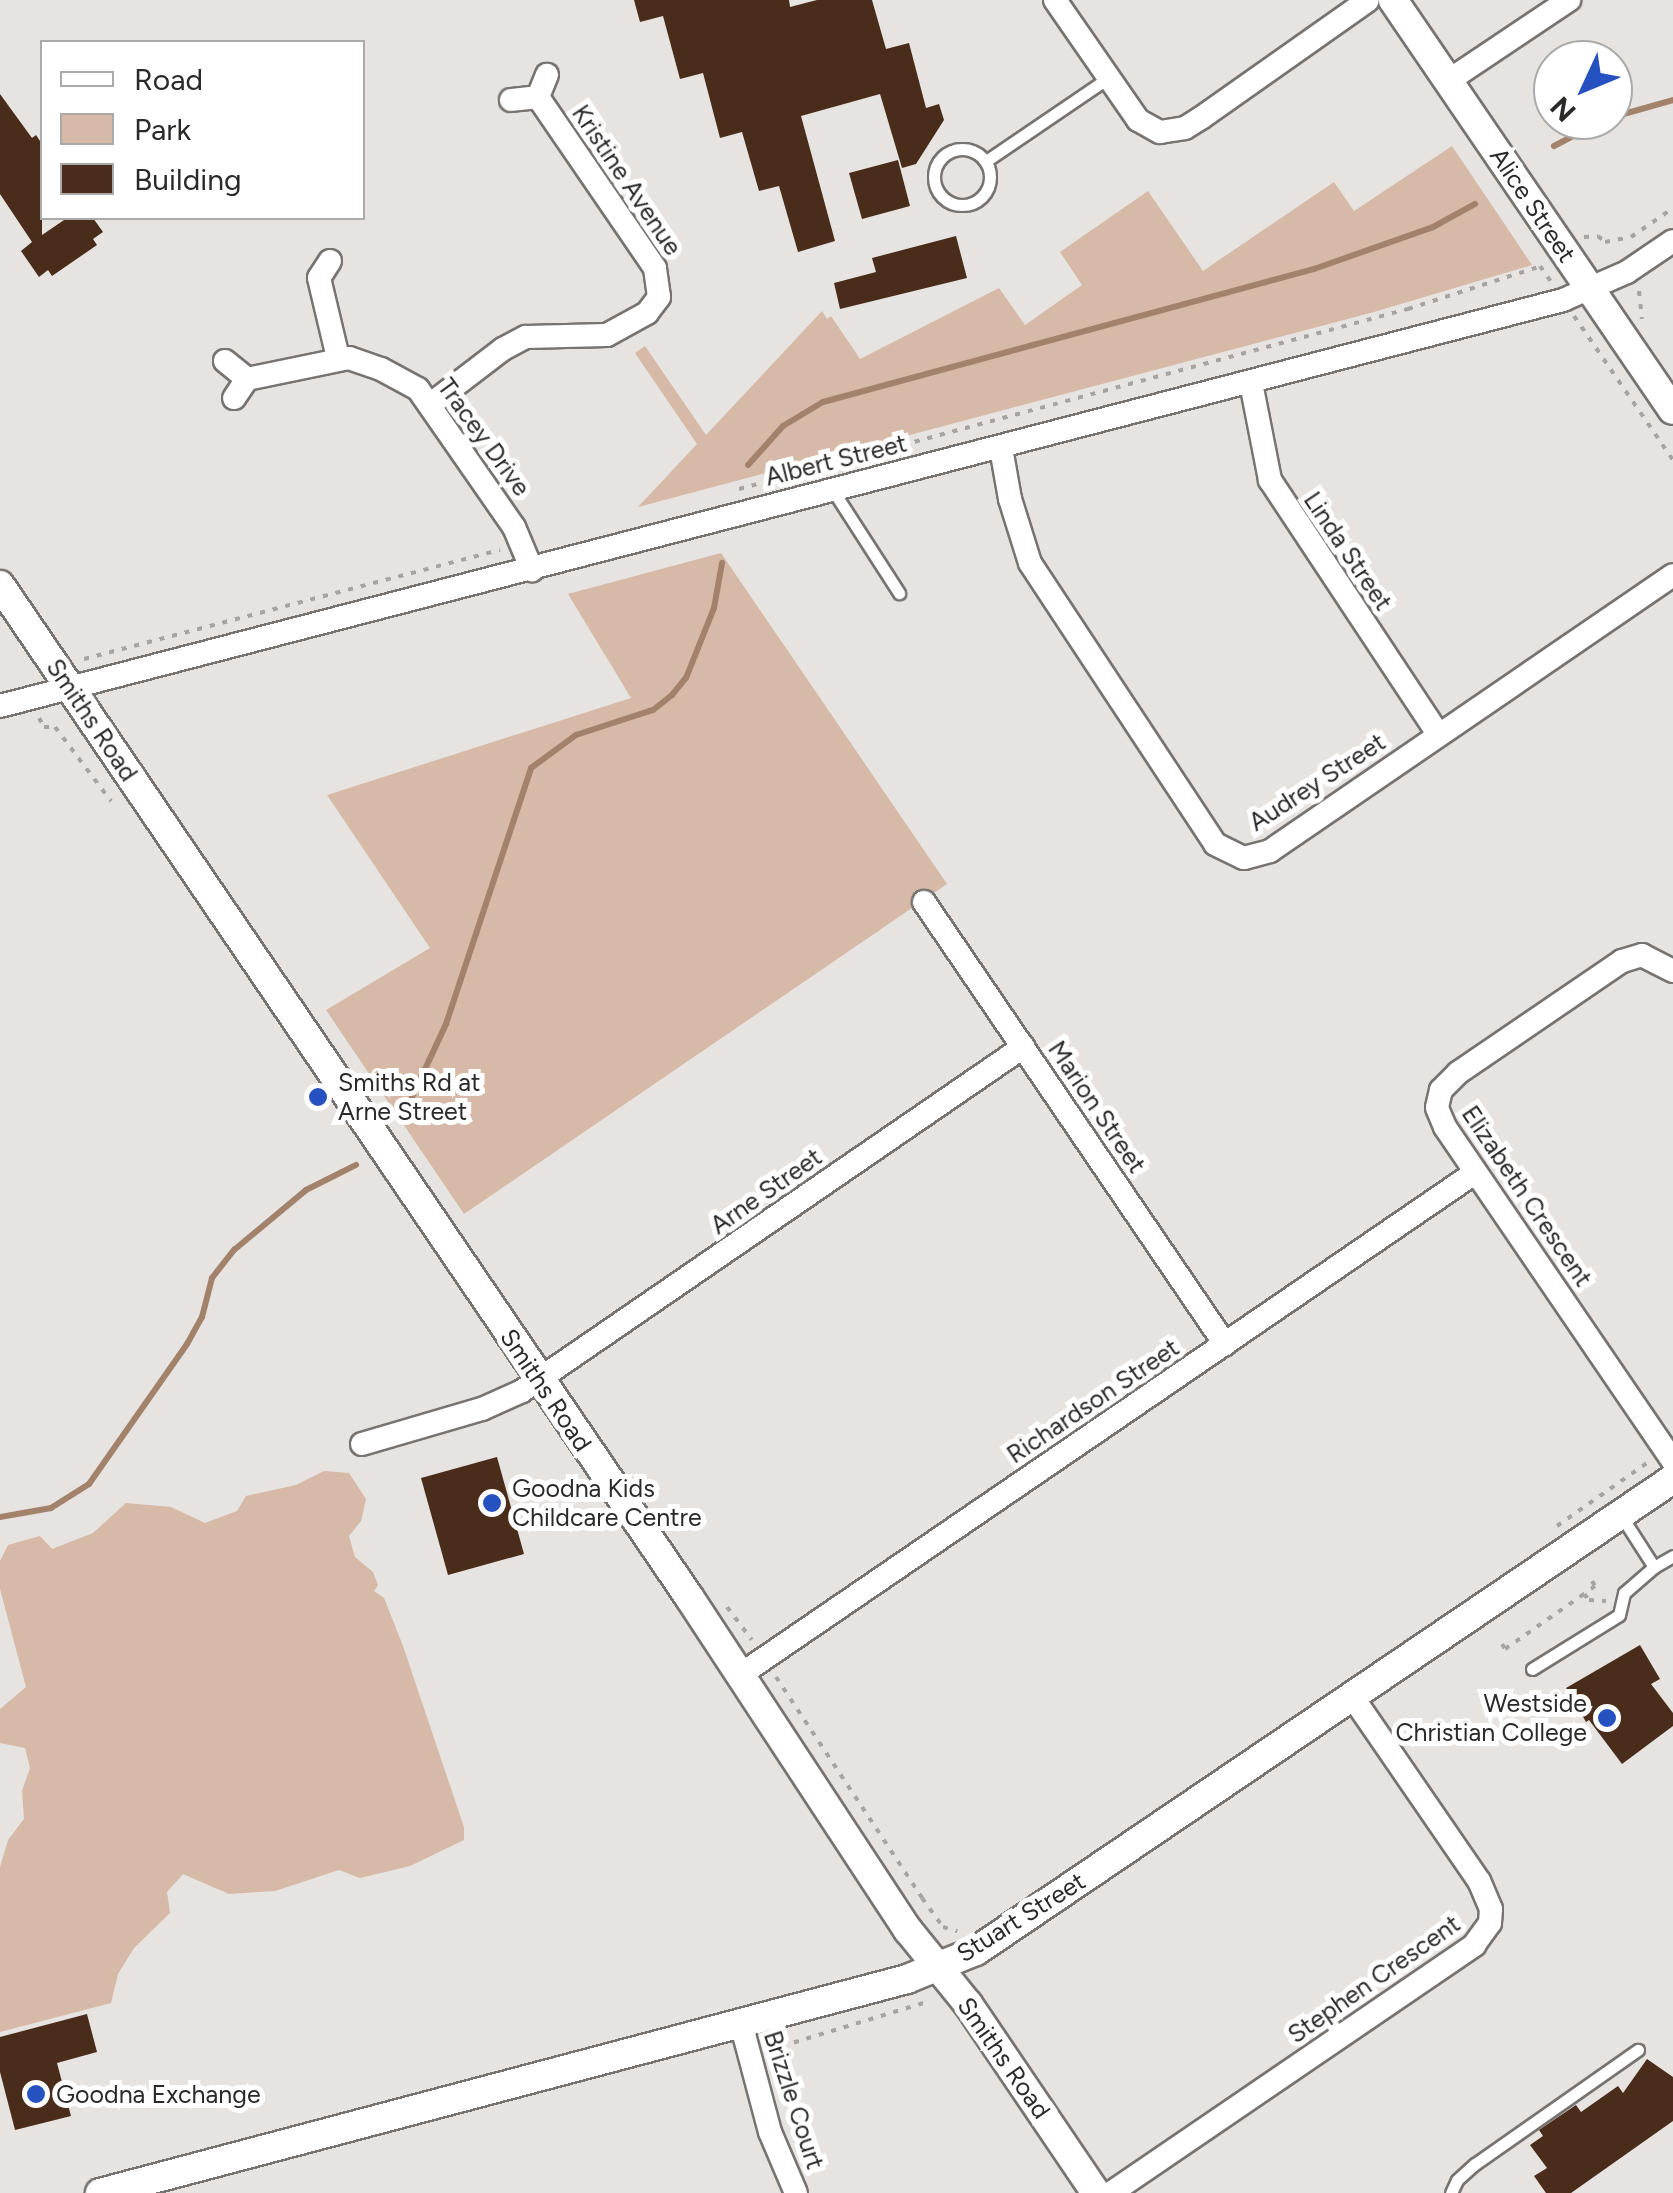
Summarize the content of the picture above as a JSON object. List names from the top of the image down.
{
  "streets": {
    "street": [
      "Kristine Avenue",
      "Alice Street",
      "Tracey Drive",
      "Albert Street",
      "Linda Street",
      "Smiths Road",
      "Audrey Street",
      "Marion Street",
      "Arne Street",
      "Elizabeth Crescent",
      "Richardson Street",
      "Stuart Street",
      "Stephen Crescent",
      "Brizzle Court"
    ]
  },
  "crossings": [
    ["Kristine Avenue", "Tracey Drive"],
    ["Alice Street", "Albert Street"],
    ["Tracey Drive", "Albert Street"],
    ["Albert Street", "Linda Street"],
    ["Albert Street", "Smiths Road"],
    ["Albert Street", "Audrey Street"],
    ["Linda Street", "Audrey Street"],
    ["Smiths Road", "Arne Street"],
    ["Smiths Road", "Richardson Street"],
    ["Smiths Road", "Stuart Street"],
    ["Marion Street", "Arne Street"],
    ["Marion Street", "Richardson Street"],
    ["Elizabeth Crescent", "Richardson Street"],
    ["Elizabeth Crescent", "Stuart Street"],
    ["Stuart Street", "Stephen Crescent"],
    ["Stuart Street", "Brizzle Court"]
  ],
  "places": [
    "Smiths Rd at Arne Street",
    "Goodna Kids Childcare Centre",
    "Westside Christian College",
    "Goodna Exchange"
  ],
  "legend": ["Road", "Park", "Building"],
  "north": "bottom left"
}
